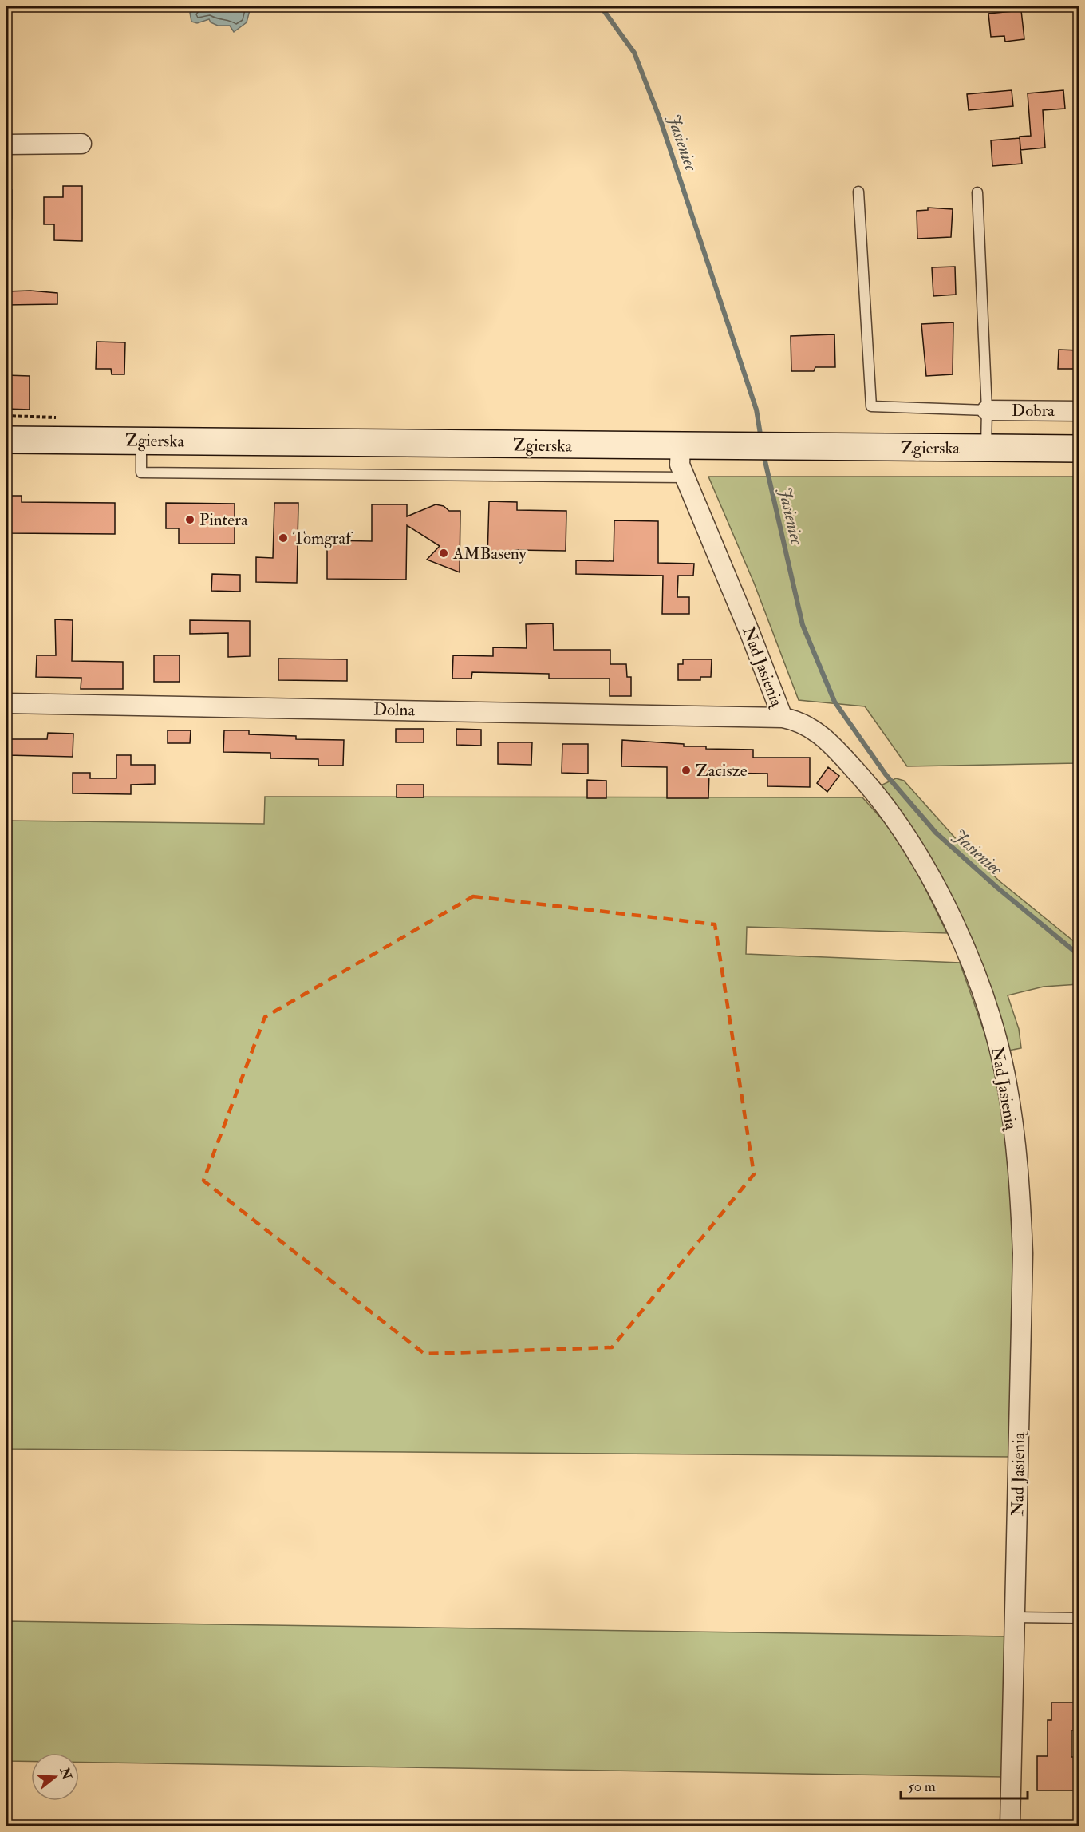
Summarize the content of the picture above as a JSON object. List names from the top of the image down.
{
  "streets": {
    "main road": ["Zgierska"],
    "street": ["Dobra", "Nad Jasienią", "Dolna"]
  },
  "crossings": [
    ["Zgierska", "Nad Jasienią"],
    ["Nad Jasienią", "Dolna"]
  ],
  "water": ["Jasieniec"],
  "places": [
    "Pintera",
    "Tomgraf",
    "AMBaseny",
    "Zacisze"
  ],
  "scale_bar": "50 m",
  "north": "right"
}
